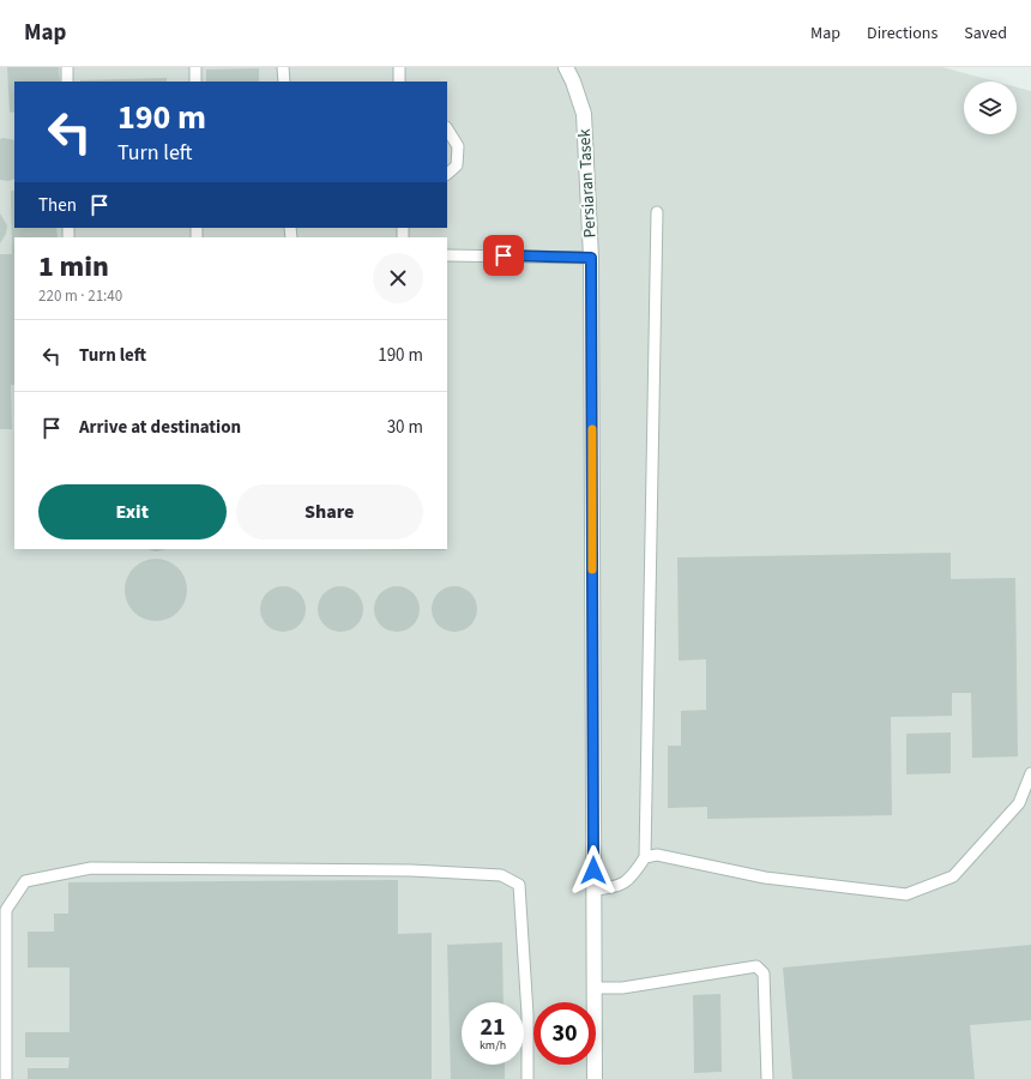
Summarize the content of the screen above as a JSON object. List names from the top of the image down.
{
  "streets": {
    "street": ["Persiaran Tasek"]
  },
  "page": {
    "header": "Map",
    "nav": ["Map", "Directions", "Saved"],
    "turn": ["190 m", "Turn left"],
    "then": "Then",
    "heading": ["1 min", "220 m · 21:40"],
    "list": [
      {
        "name": "Turn left",
        "value": "190 m"
      },
      {
        "name": "Arrive at destination",
        "value": "30 m"
      }
    ],
    "buttons": ["Exit", "Share"],
    "speed": "21 km/h",
    "limit": "30"
  }
}
